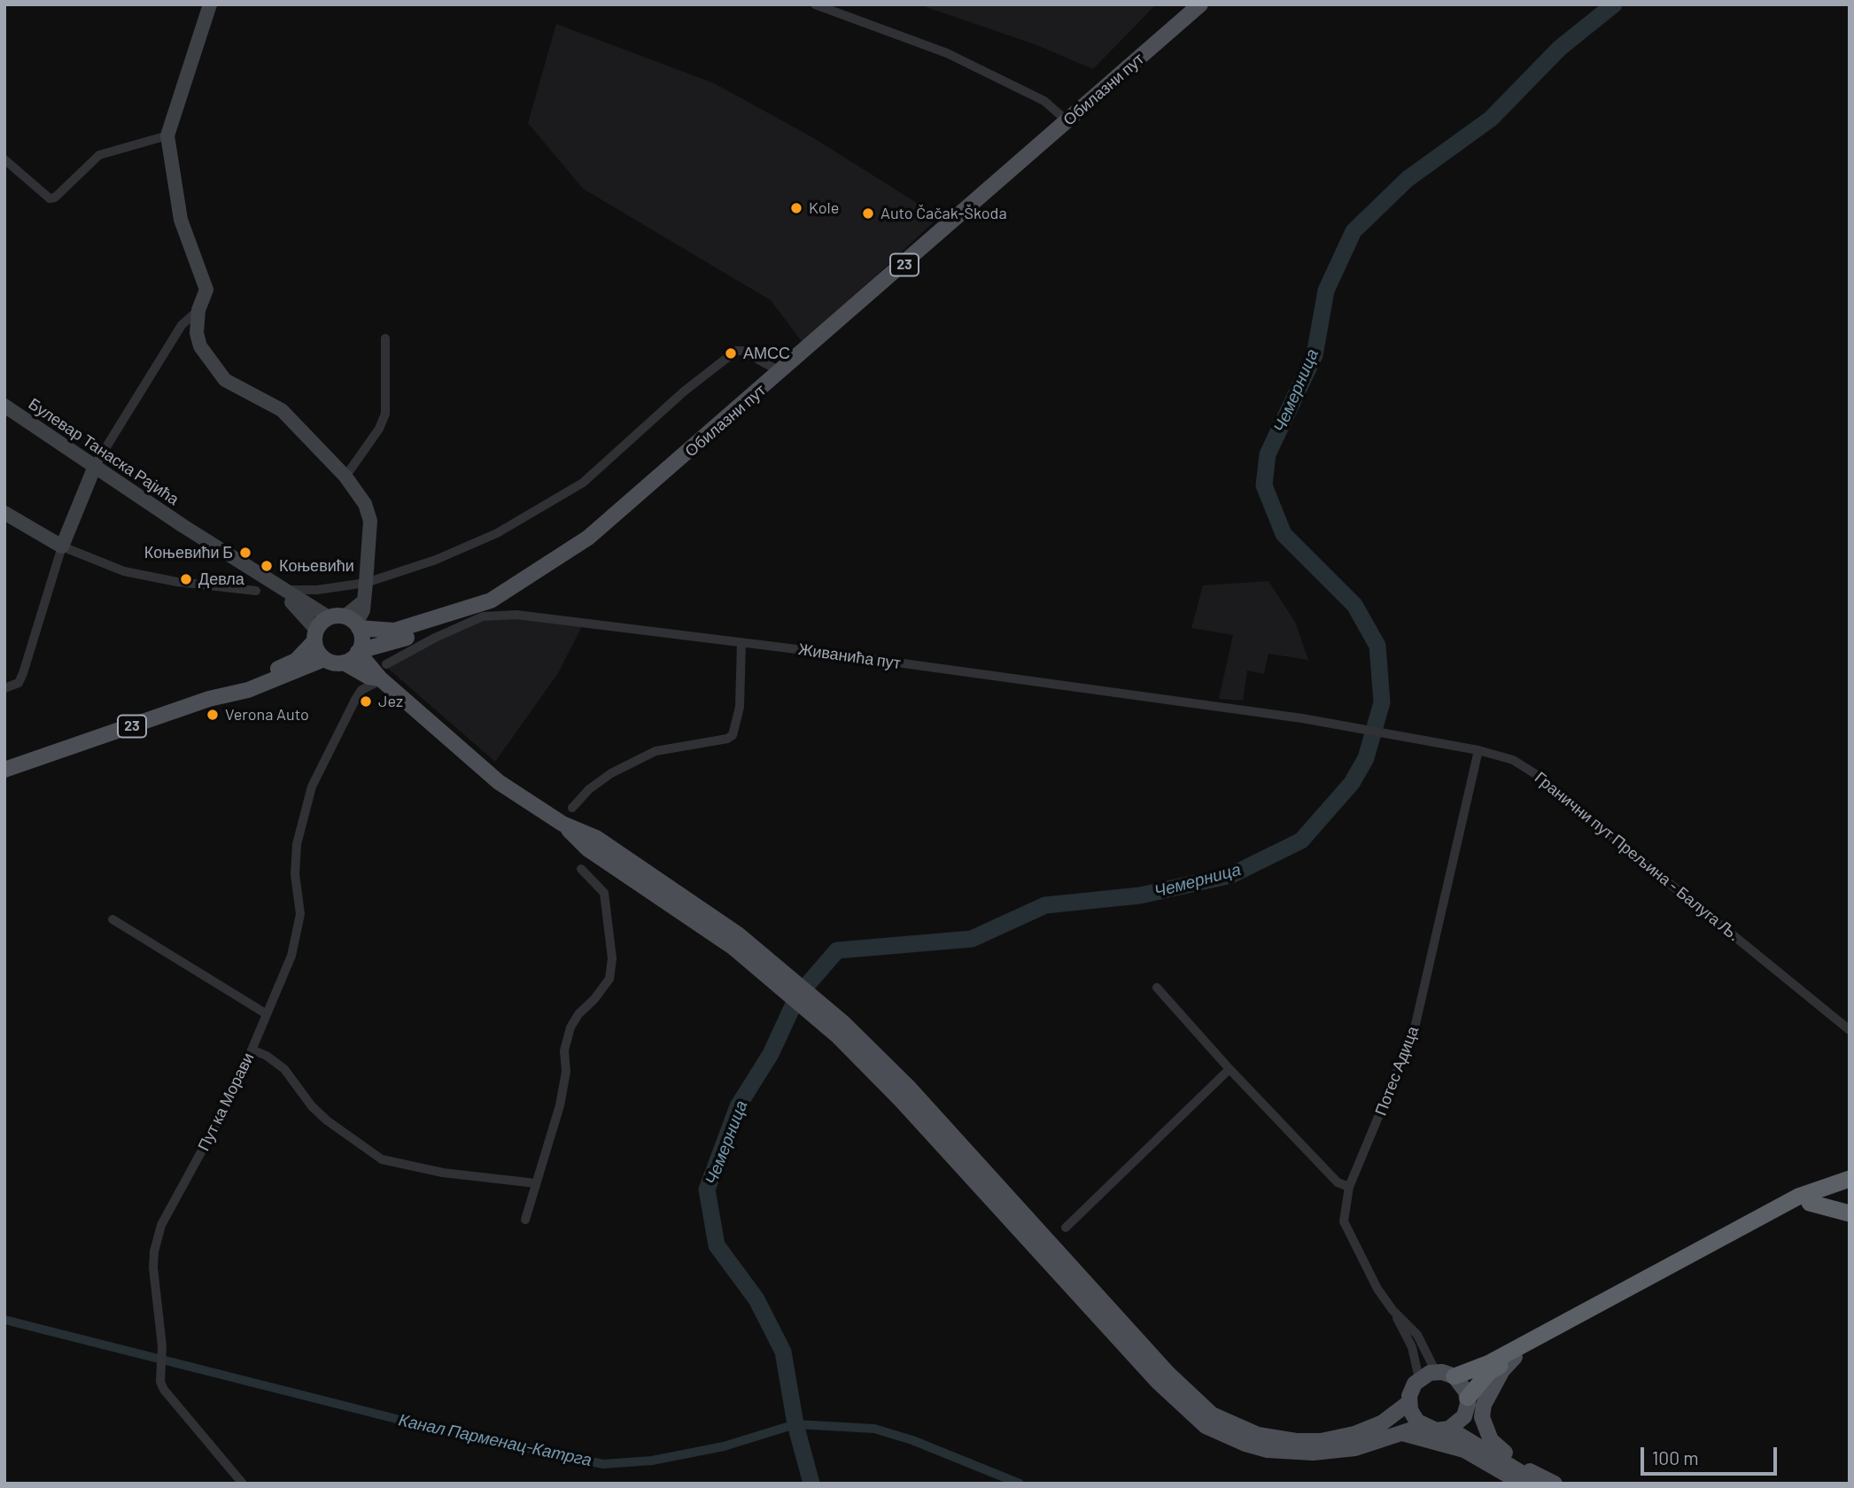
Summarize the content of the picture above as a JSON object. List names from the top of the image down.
{
  "streets": {
    "main road": ["Обилазни пут", "23"],
    "street": [
      "Булевар Танаска Рајића",
      "Живанића пут",
      "Гранични пут Прељина - Балуга Љ.",
      "Потес Адица",
      "Пут ка Морави"
    ]
  },
  "crossings": [
    ["Обилазни пут", "23"],
    ["Обилазни пут", "Живанића пут"],
    ["23", "Живанића пут"],
    ["Живанића пут", "Гранични пут Прељина - Балуга Љ."],
    ["Живанића пут", "Пут ка Морави"],
    ["Гранични пут Прељина - Балуга Љ.", "Потес Адица"]
  ],
  "water": ["Чемерница", "Канал Парменац-Катрга"],
  "places": [
    "Kole",
    "Auto Čačak-Škoda",
    "АМСС",
    "Коњевићи Б",
    "Коњевићи",
    "Девла",
    "Jez",
    "Verona Auto"
  ],
  "scale_bar": "100 m"
}
